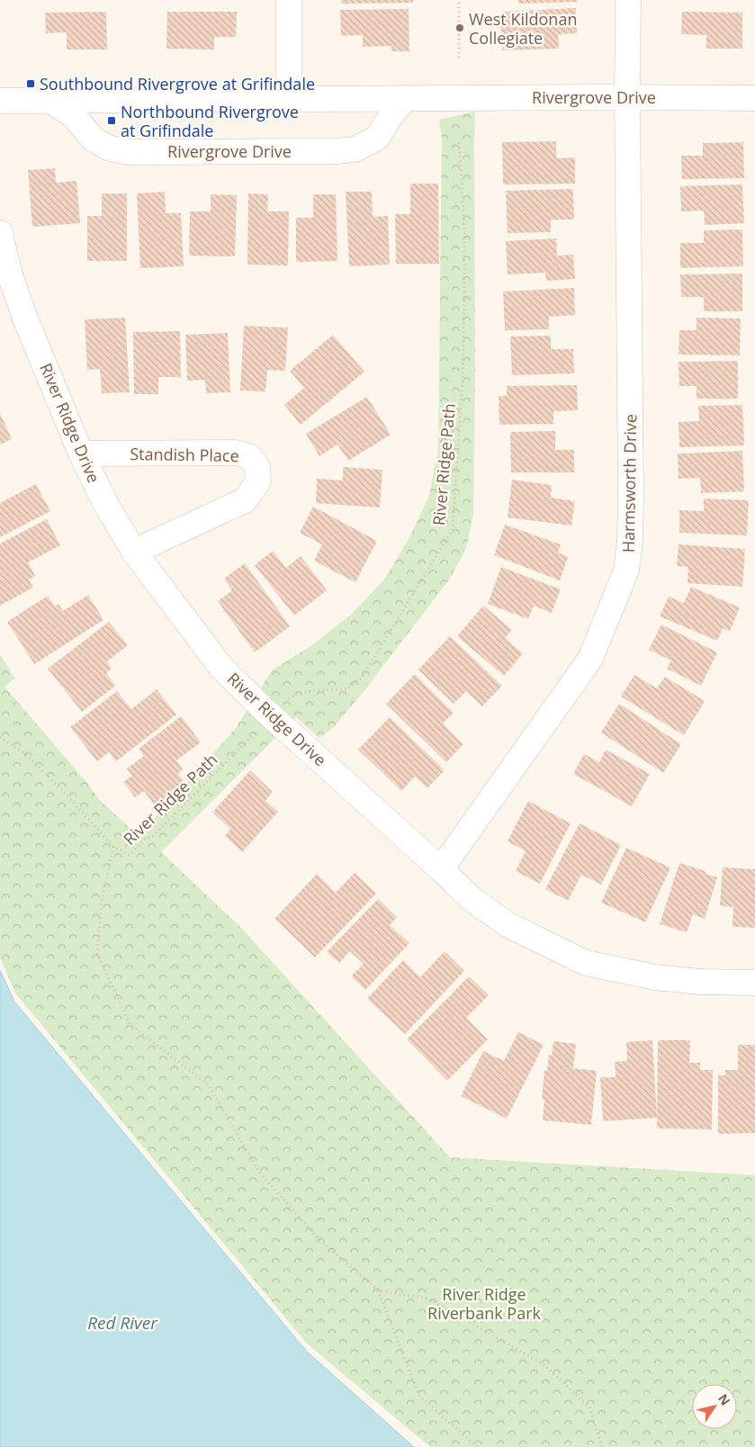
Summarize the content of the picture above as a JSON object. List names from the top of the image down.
{
  "streets": {
    "street": [
      "Rivergrove Drive",
      "River Ridge Drive",
      "Standish Place",
      "Harmsworth Drive"
    ],
    "path": ["River Ridge Path"]
  },
  "crossings": [
    ["Rivergrove Drive", "Harmsworth Drive"],
    ["River Ridge Drive", "Standish Place"],
    ["River Ridge Drive", "Harmsworth Drive"]
  ],
  "water": ["Red River"],
  "parks": ["River Ridge Riverbank Park"],
  "places": {
    "other": ["West Kildonan Collegiate"],
    "transit": ["Southbound Rivergrove at Grifindale", "Northbound Rivergrove at Grifindale"]
  },
  "north": "top right"
}
